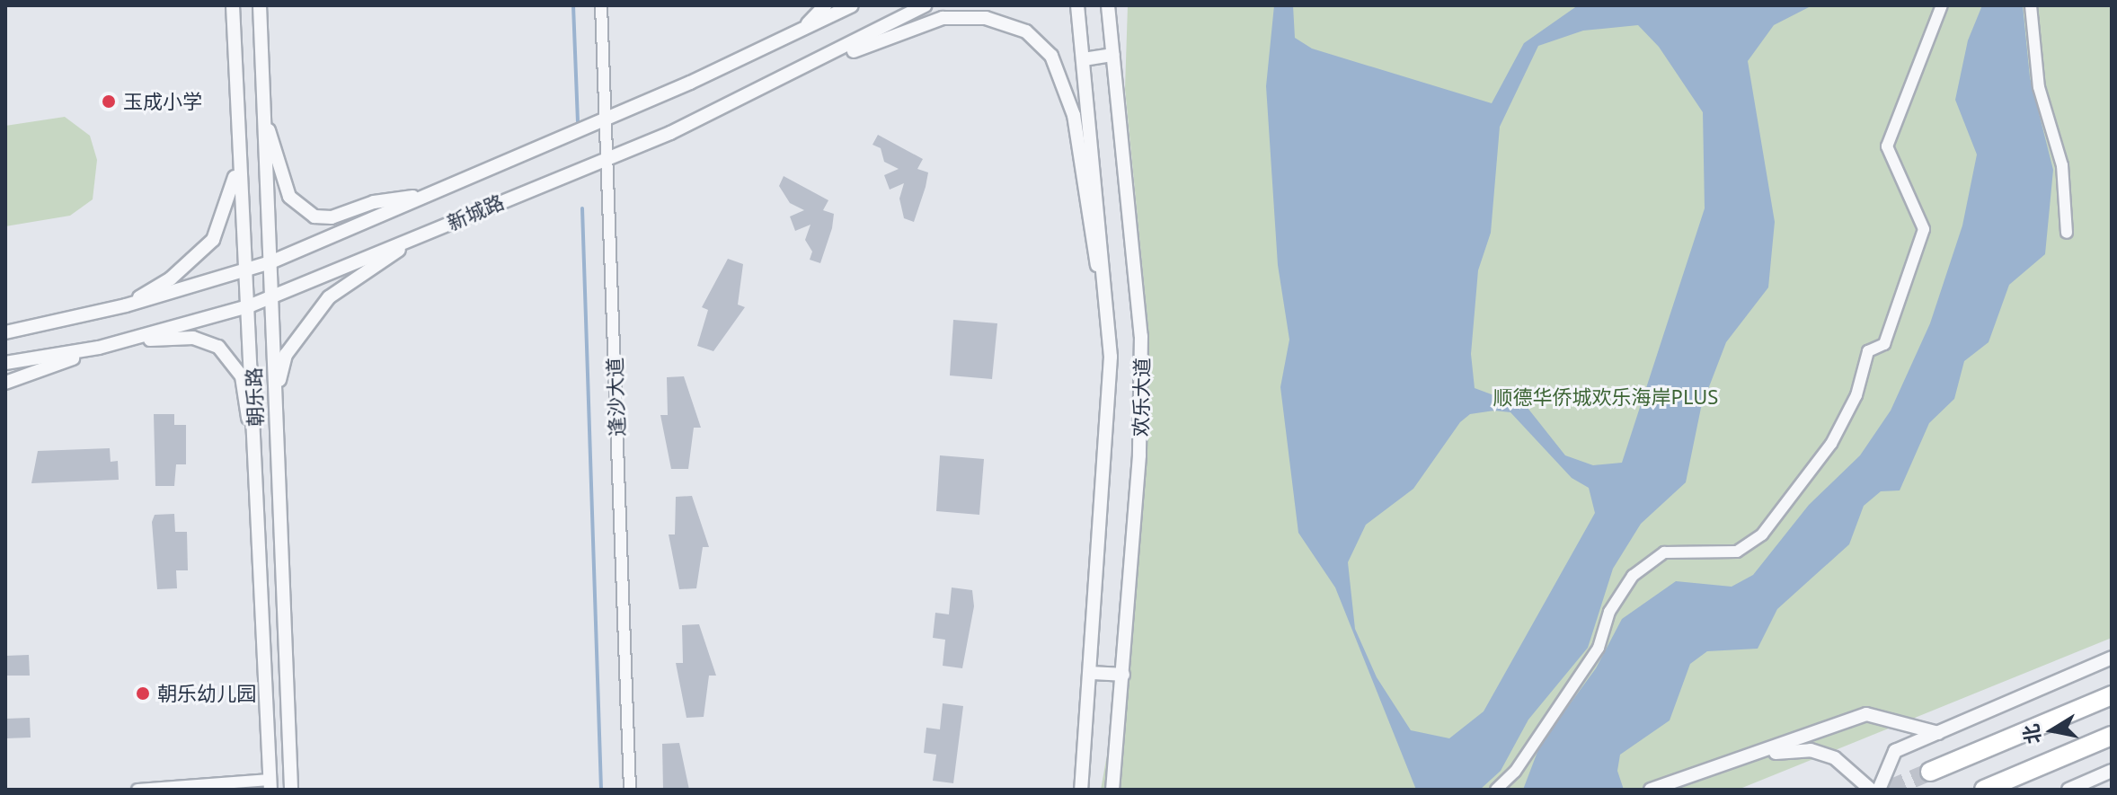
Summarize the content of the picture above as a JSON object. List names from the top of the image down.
{
  "streets": {
    "street": [
      "新城路",
      "朝乐路",
      "逢沙大道",
      "欢乐大道"
    ]
  },
  "crossings": [
    ["新城路", "朝乐路"],
    ["新城路", "逢沙大道"]
  ],
  "parks": ["顺德华侨城欢乐海岸PLUS"],
  "places": ["玉成小学", "朝乐幼儿园"],
  "north": "left"
}
